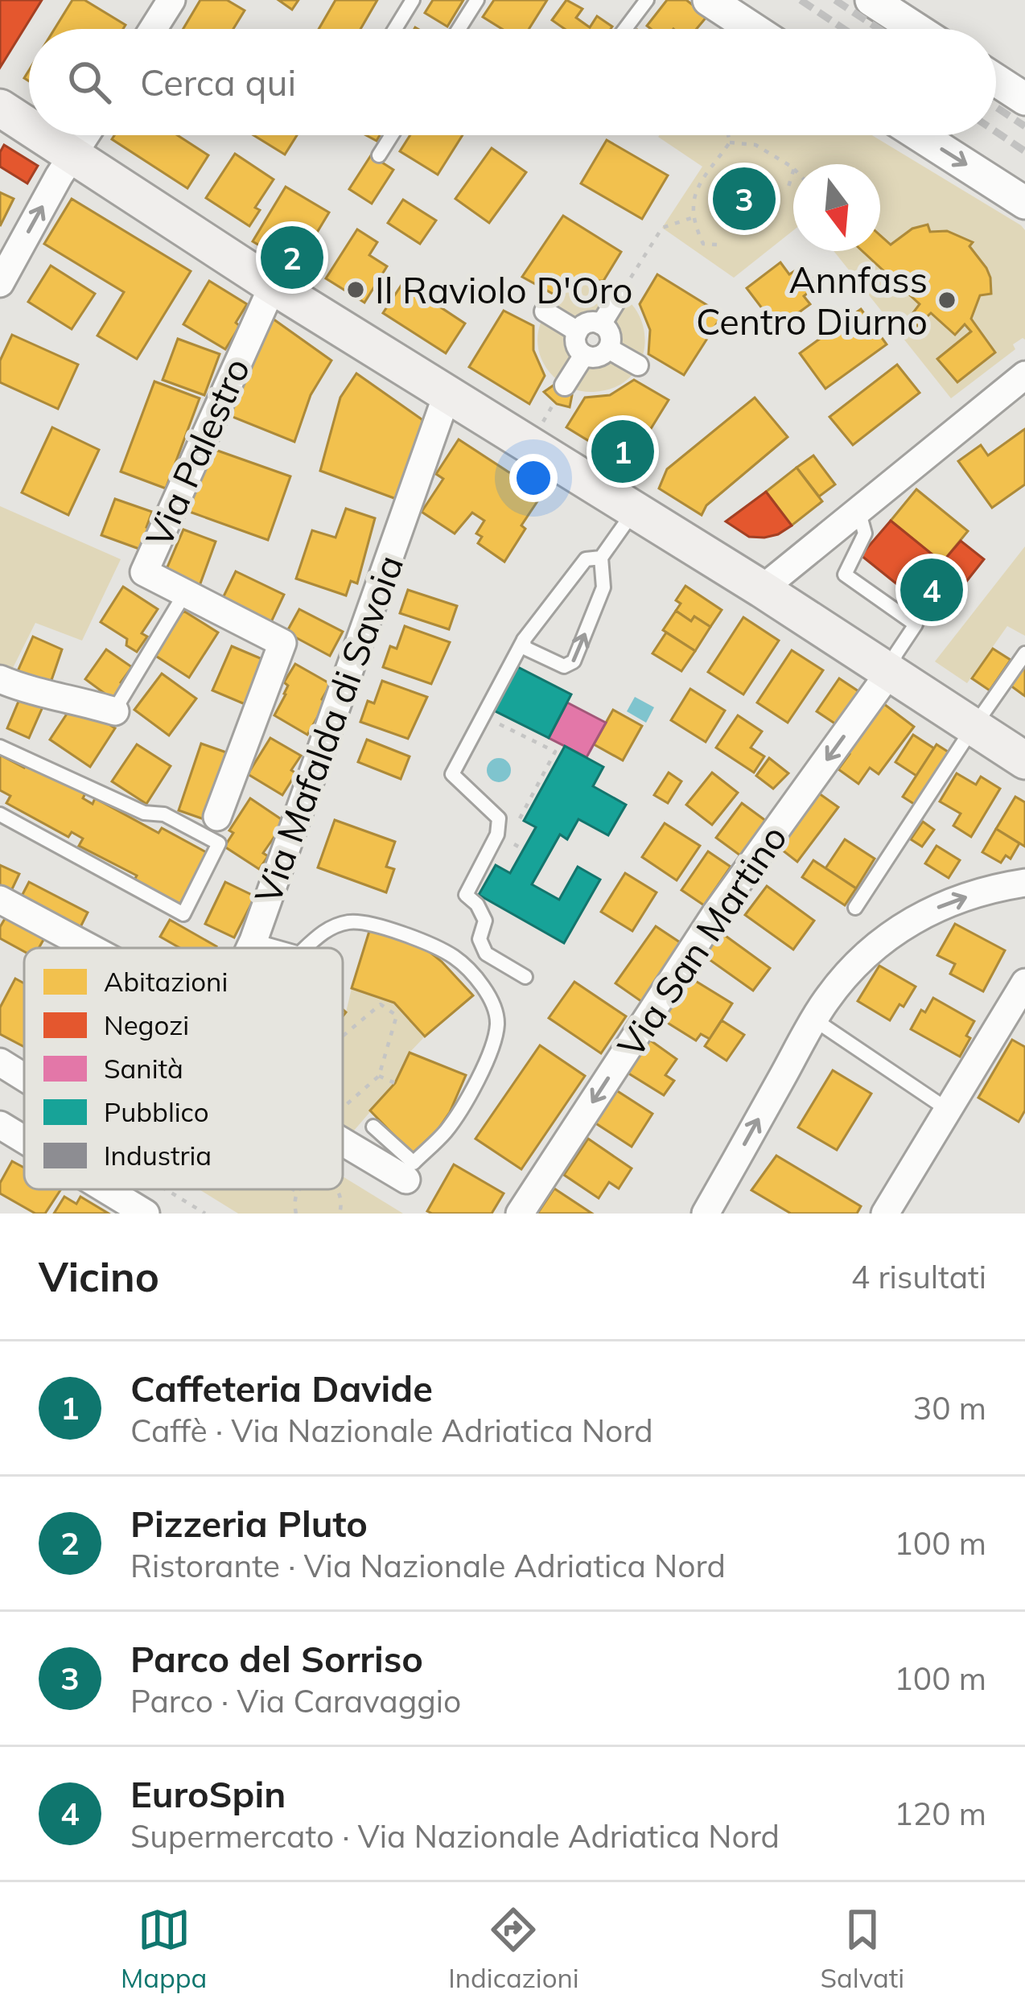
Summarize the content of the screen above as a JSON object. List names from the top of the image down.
{
  "streets": {
    "street": ["Via Palestro", "Via Mafalda di Savoia", "Via San Martino"]
  },
  "places": ["Il Raviolo D'Oro", "Annfass Centro Diurno"],
  "legend": [
    "Abitazioni",
    "Negozi",
    "Sanità",
    "Pubblico",
    "Industria"
  ],
  "north": "bottom",
  "page": {
    "search": "Cerca qui",
    "pins": [
      "3",
      "2",
      "1",
      "4"
    ],
    "heading": ["Vicino", "4 risultati"],
    "list": [
      {
        "mark": "1",
        "name": "Caffeteria Davide",
        "note": "Caffè · Via Nazionale Adriatica Nord",
        "value": "30 m"
      },
      {
        "mark": "2",
        "name": "Pizzeria Pluto",
        "note": "Ristorante · Via Nazionale Adriatica Nord",
        "value": "100 m"
      },
      {
        "mark": "3",
        "name": "Parco del Sorriso",
        "note": "Parco · Via Caravaggio",
        "value": "100 m"
      },
      {
        "mark": "4",
        "name": "EuroSpin",
        "note": "Supermercato · Via Nazionale Adriatica Nord",
        "value": "120 m"
      }
    ],
    "nav": ["Mappa", "Indicazioni", "Salvati"]
  }
}
